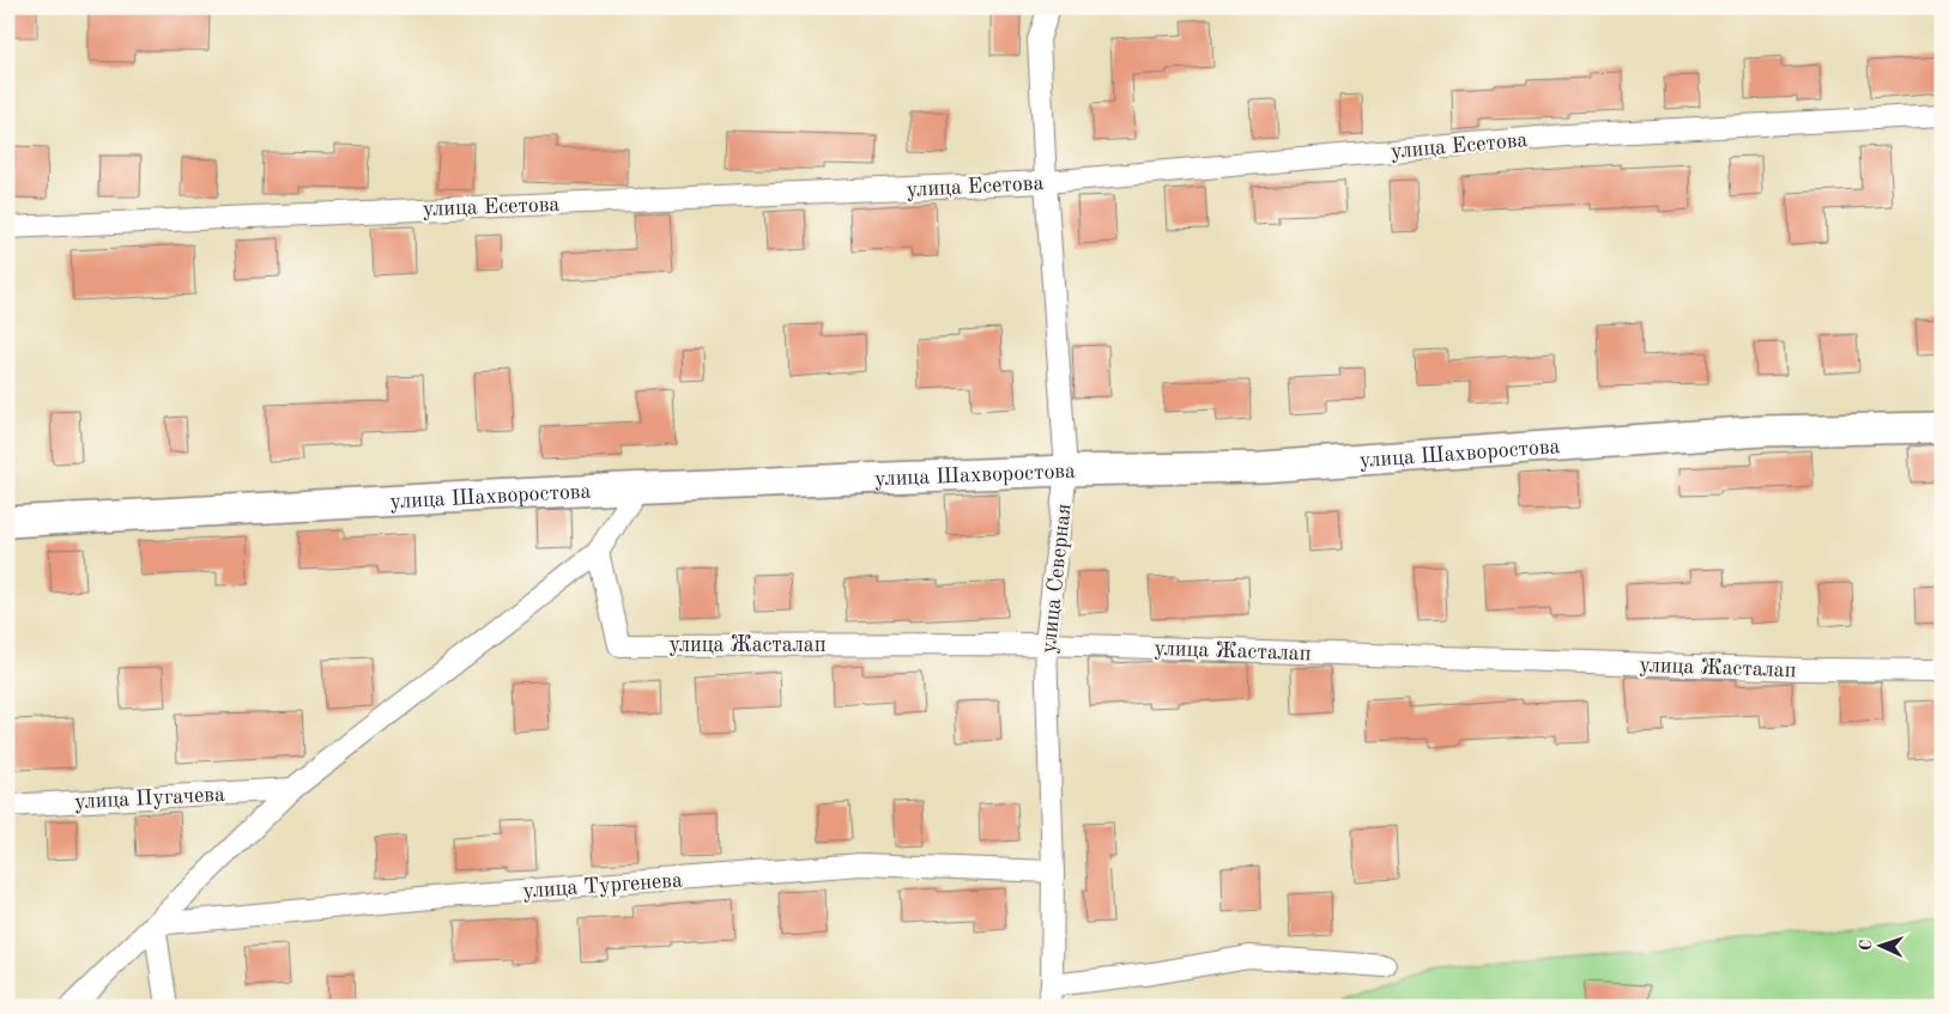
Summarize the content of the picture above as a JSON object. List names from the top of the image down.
{
  "streets": {
    "street": [
      "улица Есетова",
      "улица Шахворостова",
      "улица Северная",
      "улица Жасталап",
      "улица Пугачева",
      "улица Тургенева"
    ]
  },
  "crossings": [
    ["улица Есетова", "улица Северная"],
    ["улица Шахворостова", "улица Северная"],
    ["улица Северная", "улица Жасталап"],
    ["улица Северная", "улица Тургенева"]
  ],
  "north": "left"
}
